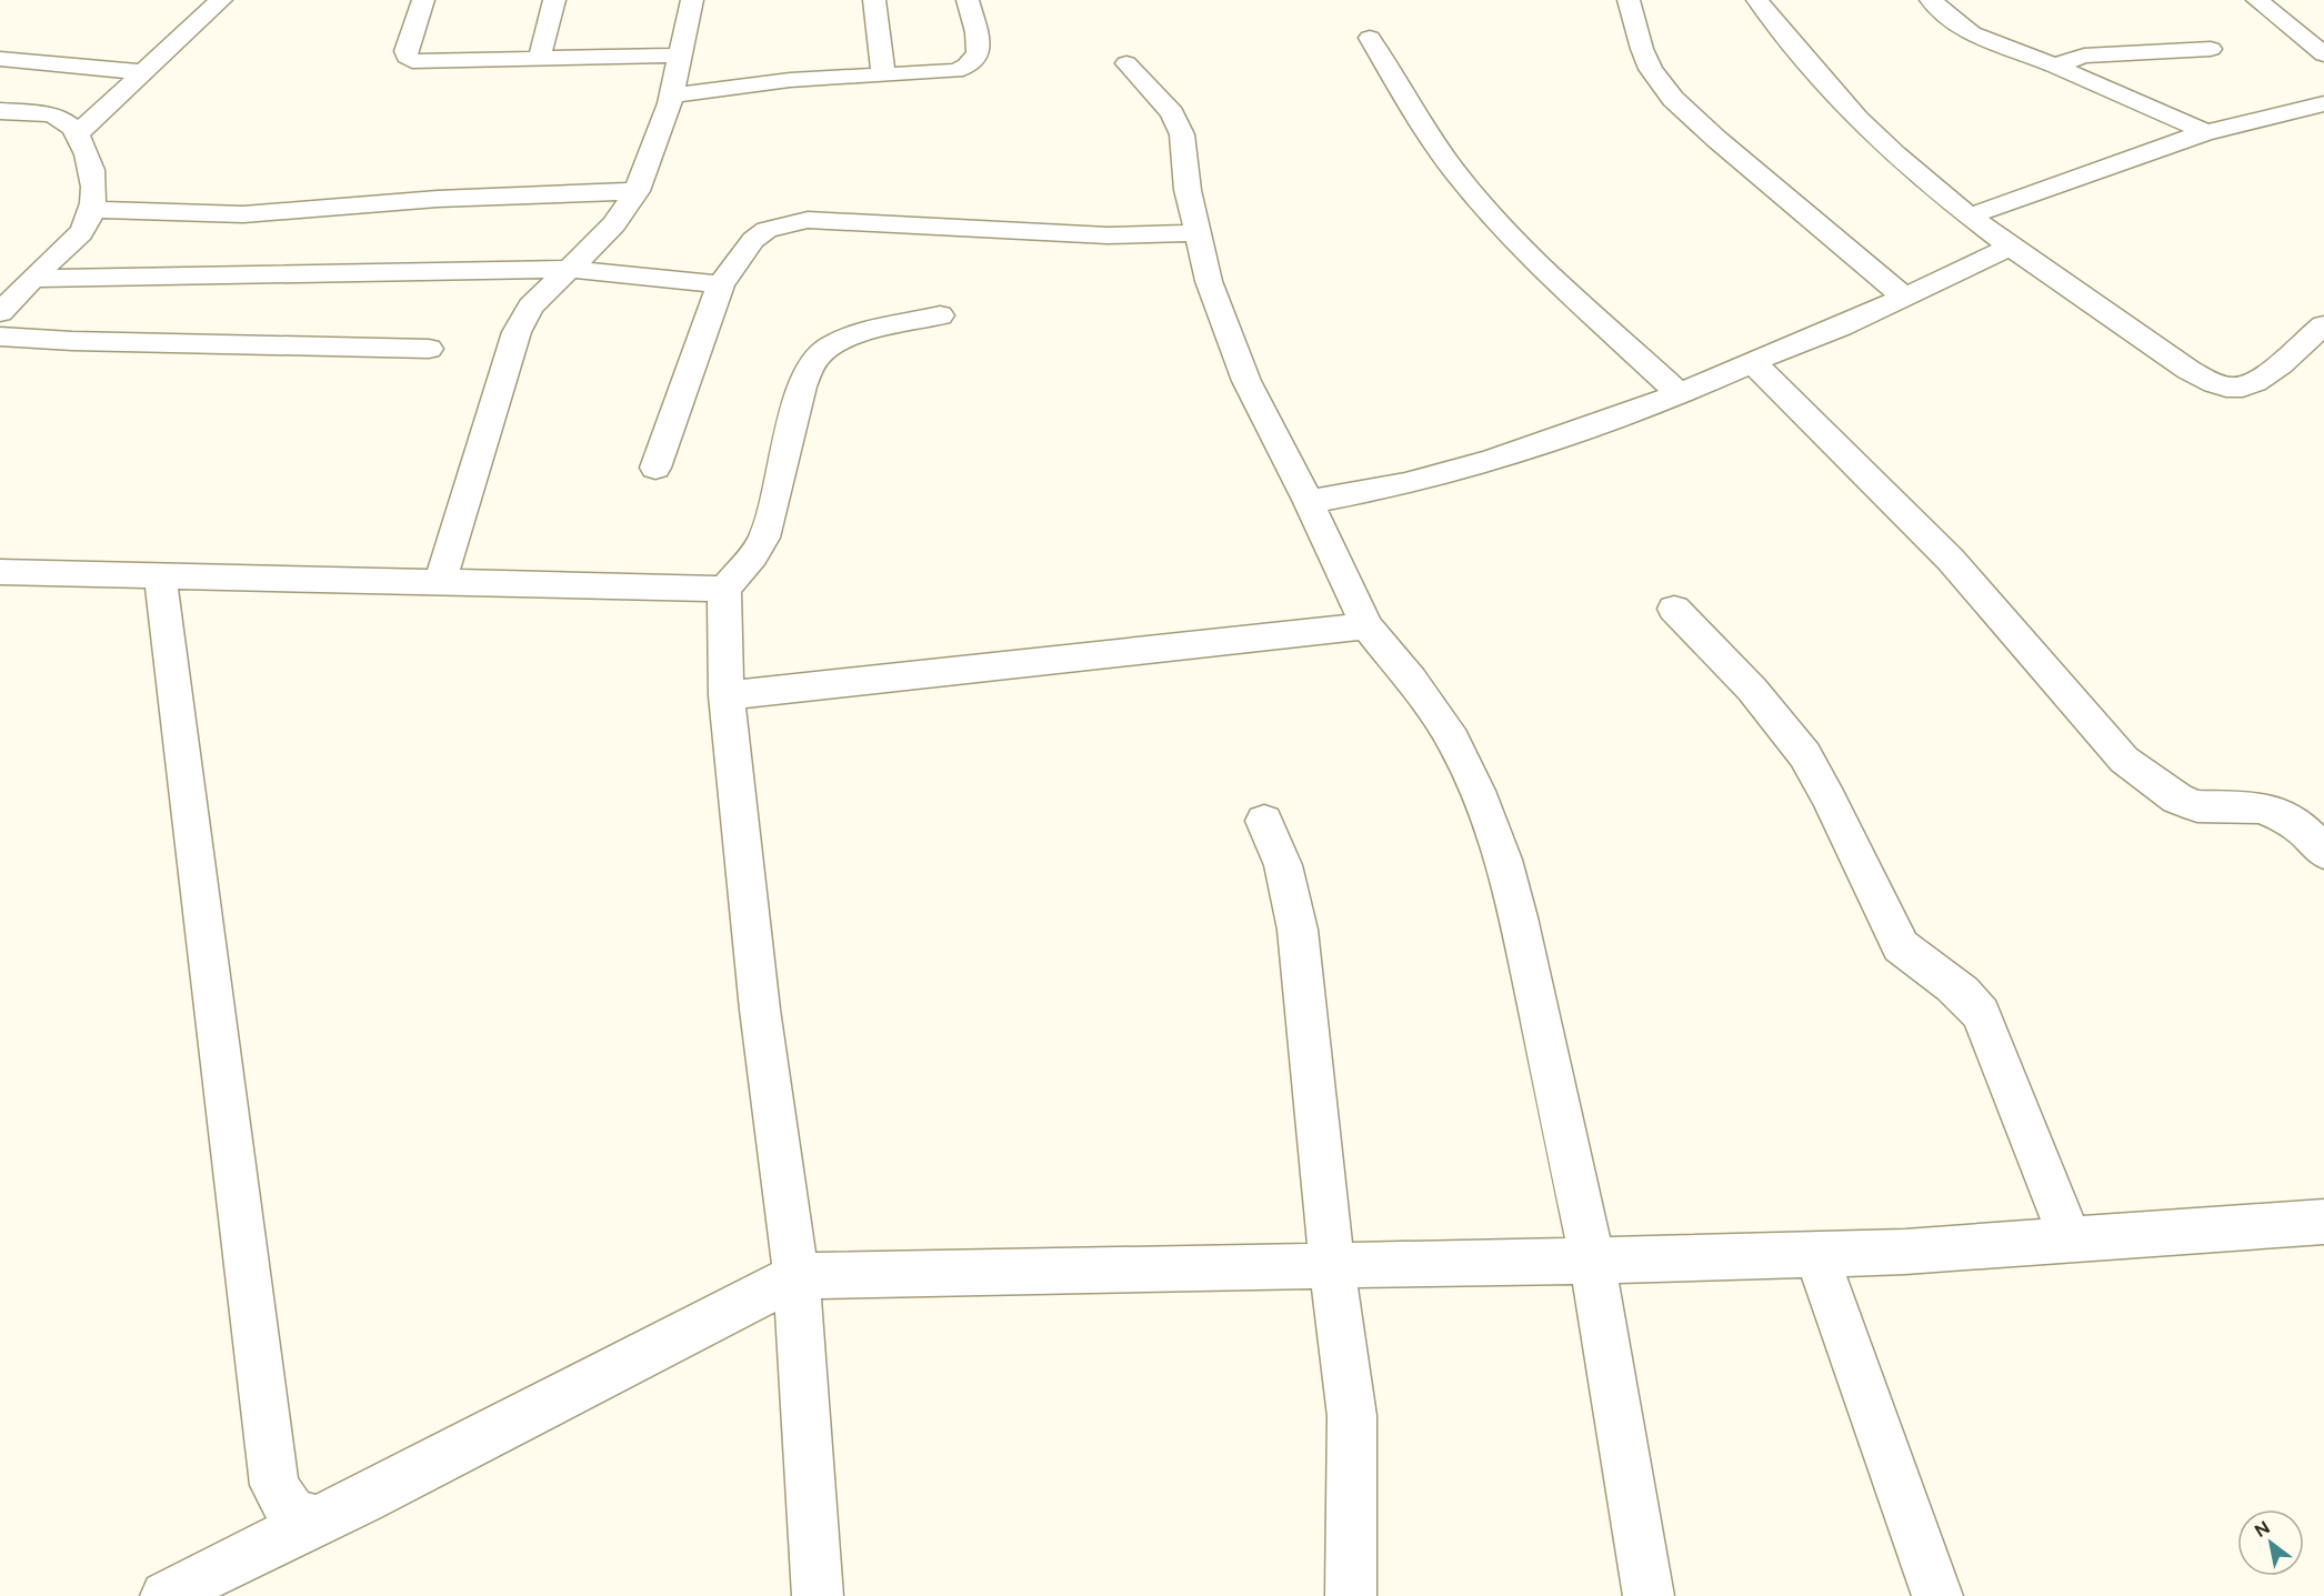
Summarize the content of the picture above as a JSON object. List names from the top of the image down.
{
  "north": "top left"
}
